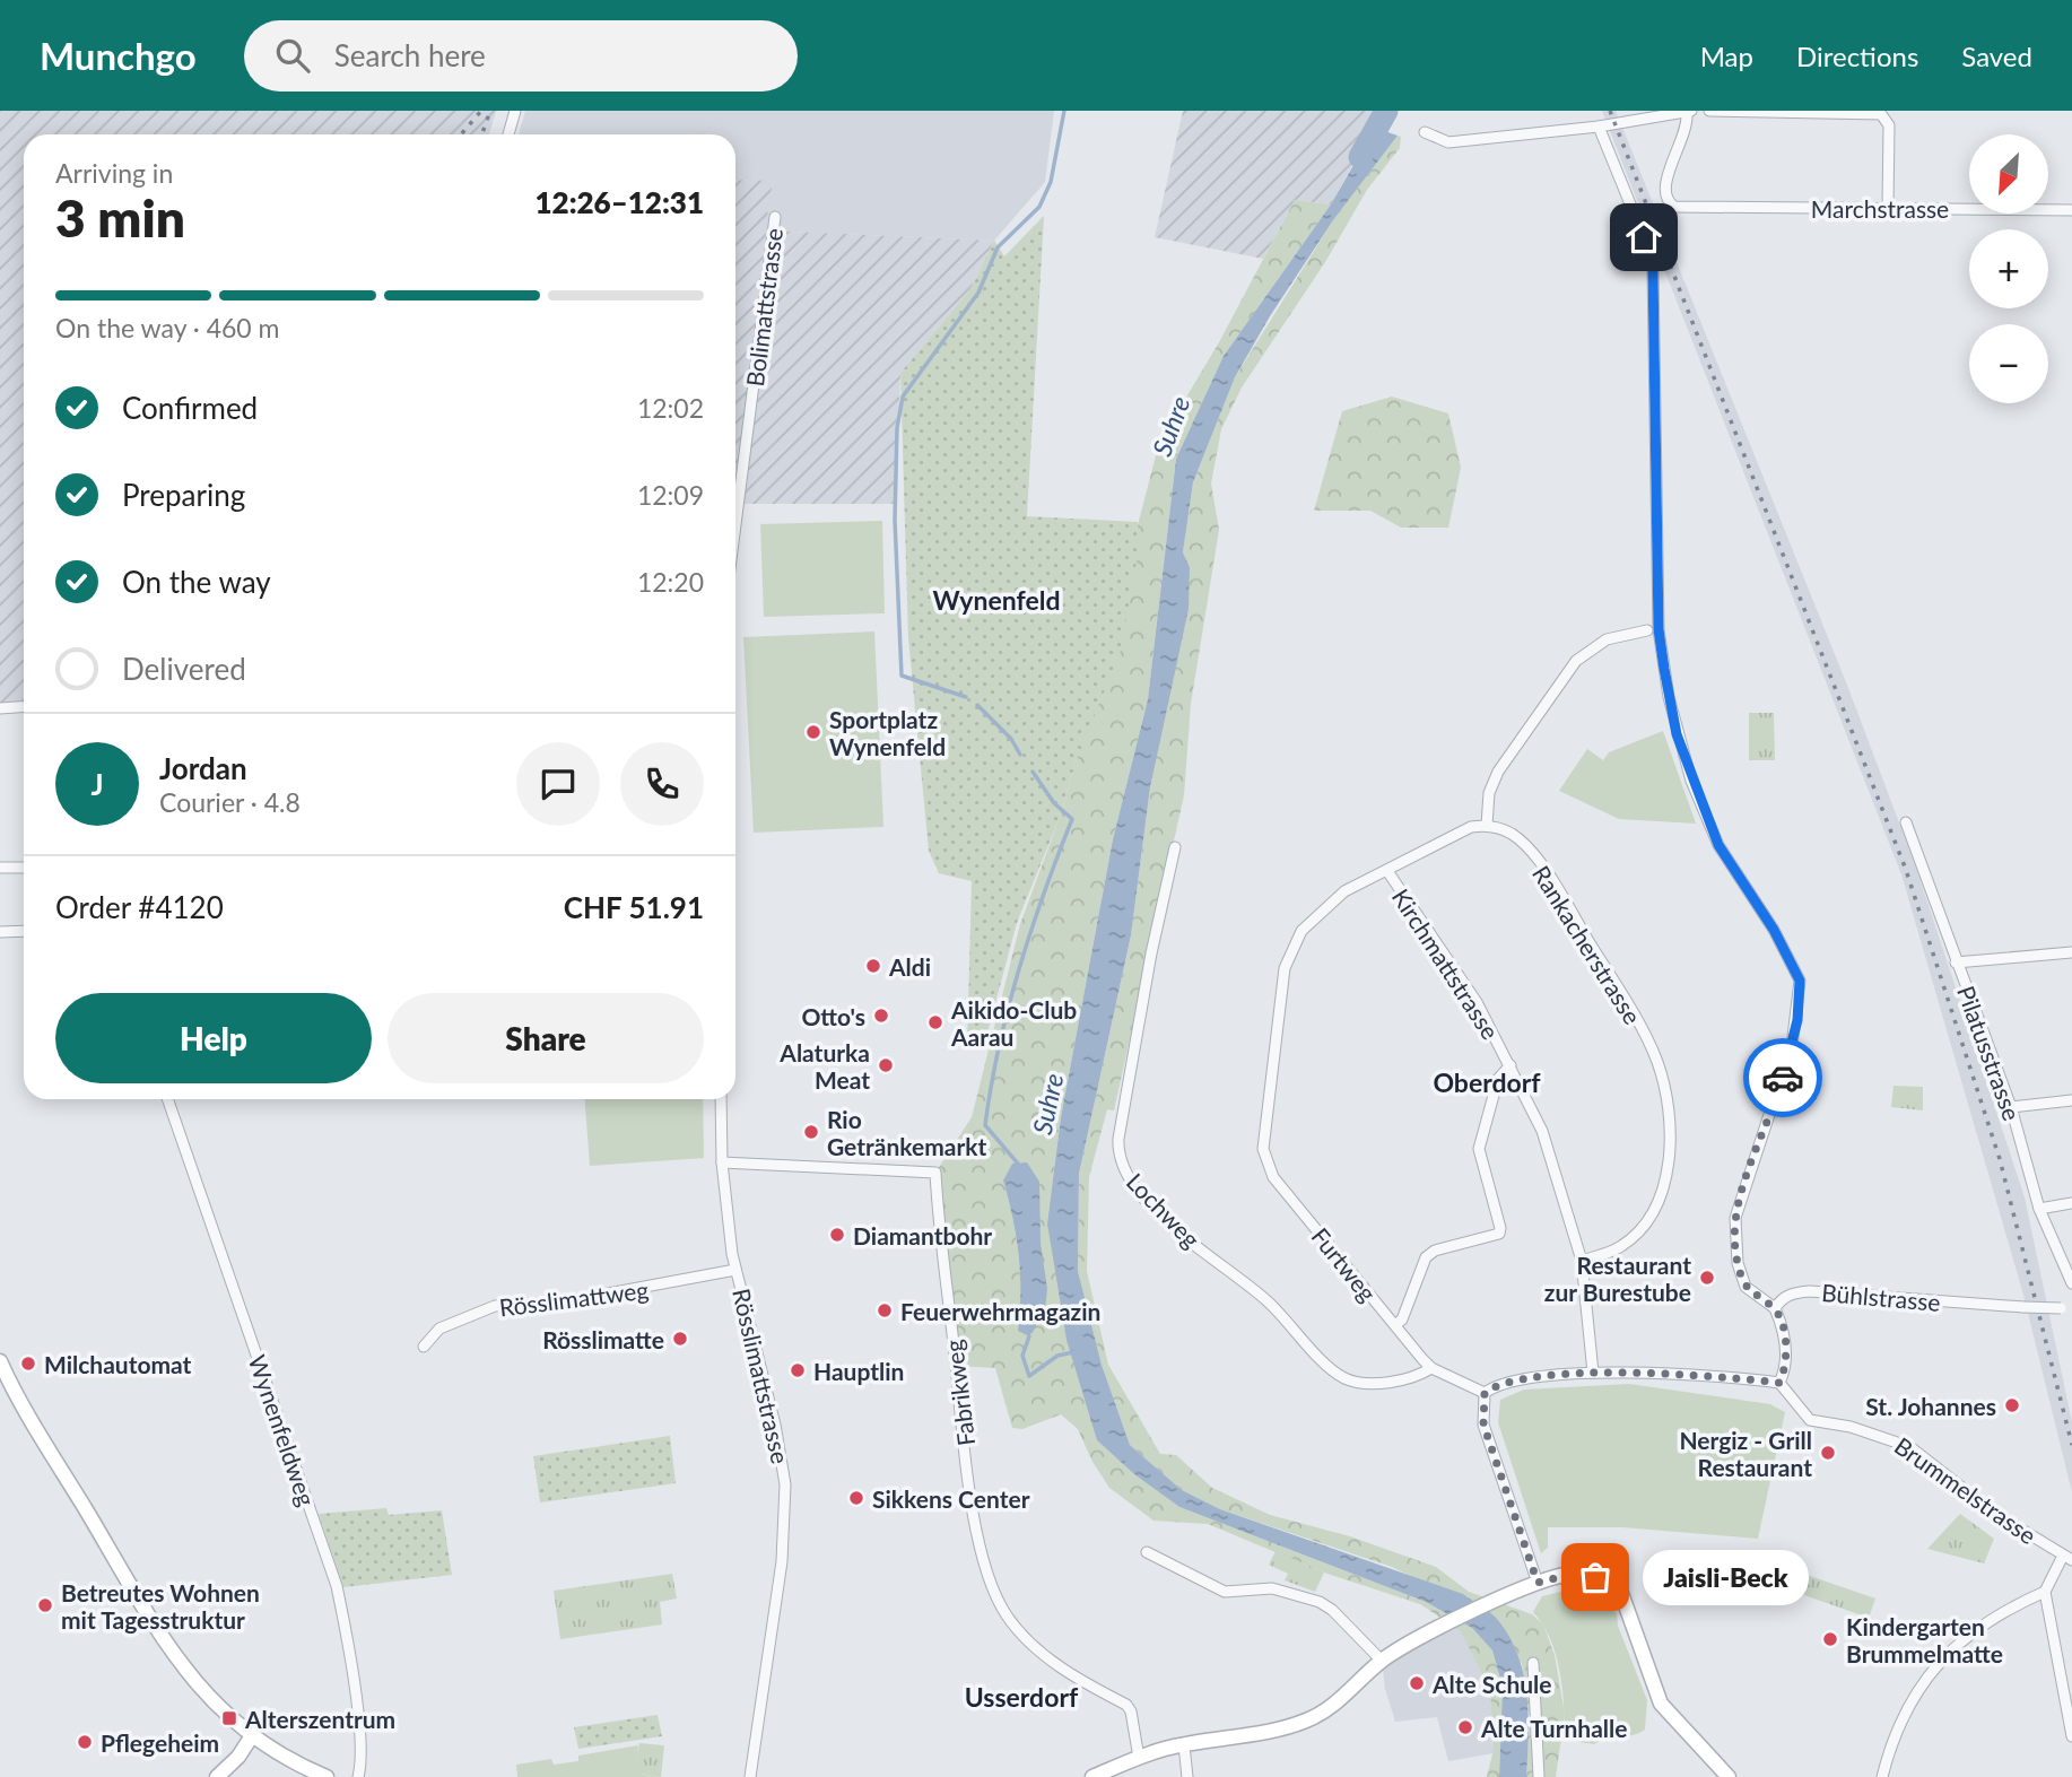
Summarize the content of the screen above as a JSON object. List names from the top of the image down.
{
  "streets": {
    "street": [
      "Marchstrasse",
      "Bolimattstrasse",
      "Rankacherstrasse",
      "Kirchmattstrasse",
      "Pilatusstrasse",
      "Lochweg",
      "Furtweg",
      "Bühlstrasse",
      "Rösslimattweg",
      "Rösslimattstrasse",
      "Fabrikweg",
      "Wynenfeldweg",
      "Brummelstrasse"
    ]
  },
  "crossings": [
    ["Rankacherstrasse", "Kirchmattstrasse"],
    ["Kirchmattstrasse", "Furtweg"],
    ["Lochweg", "Furtweg"],
    ["Rösslimattweg", "Rösslimattstrasse"],
    ["Rösslimattstrasse", "Fabrikweg"]
  ],
  "districts": ["Wynenfeld", "Oberdorf", "Usserdorf"],
  "water": ["Suhre"],
  "places": {
    "other": [
      "Sportplatz Wynenfeld",
      "Aldi",
      "Otto's",
      "Aikido-Club Aarau",
      "Alaturka Meat",
      "Rio Getränkemarkt",
      "Diamantbohr",
      "Restaurant zur Burestube",
      "Feuerwehrmagazin",
      "Rösslimatte",
      "Milchautomat",
      "Hauptlin",
      "St. Johannes",
      "Nergiz - Grill Restaurant",
      "Sikkens Center",
      "Jaisli-Beck",
      "Betreutes Wohnen mit Tagesstruktur",
      "Kindergarten Brummelmatte",
      "Alte Schule",
      "Alte Turnhalle",
      "Pflegeheim"
    ],
    "transit": ["Alterszentrum"]
  },
  "north": "bottom left",
  "page": {
    "header": "Munchgo",
    "search": "Search here",
    "nav": ["Map", "Directions", "Saved"],
    "map_buttons": ["+", "−"],
    "heading": ["3 min", "Arriving in", "12:26–12:31"],
    "panel": [
      "Jordan",
      "Courier · 4.8",
      "Order #4120",
      "CHF 51.91"
    ],
    "bar": "On the way · 460 m",
    "list": [
      ["Confirmed", "12:02"],
      ["Preparing", "12:09"],
      ["On the way", "12:20"],
      "Delivered"
    ],
    "round": "J",
    "buttons": ["Help", "Share"],
    "bubble": "Jaisli-Beck"
  }
}
